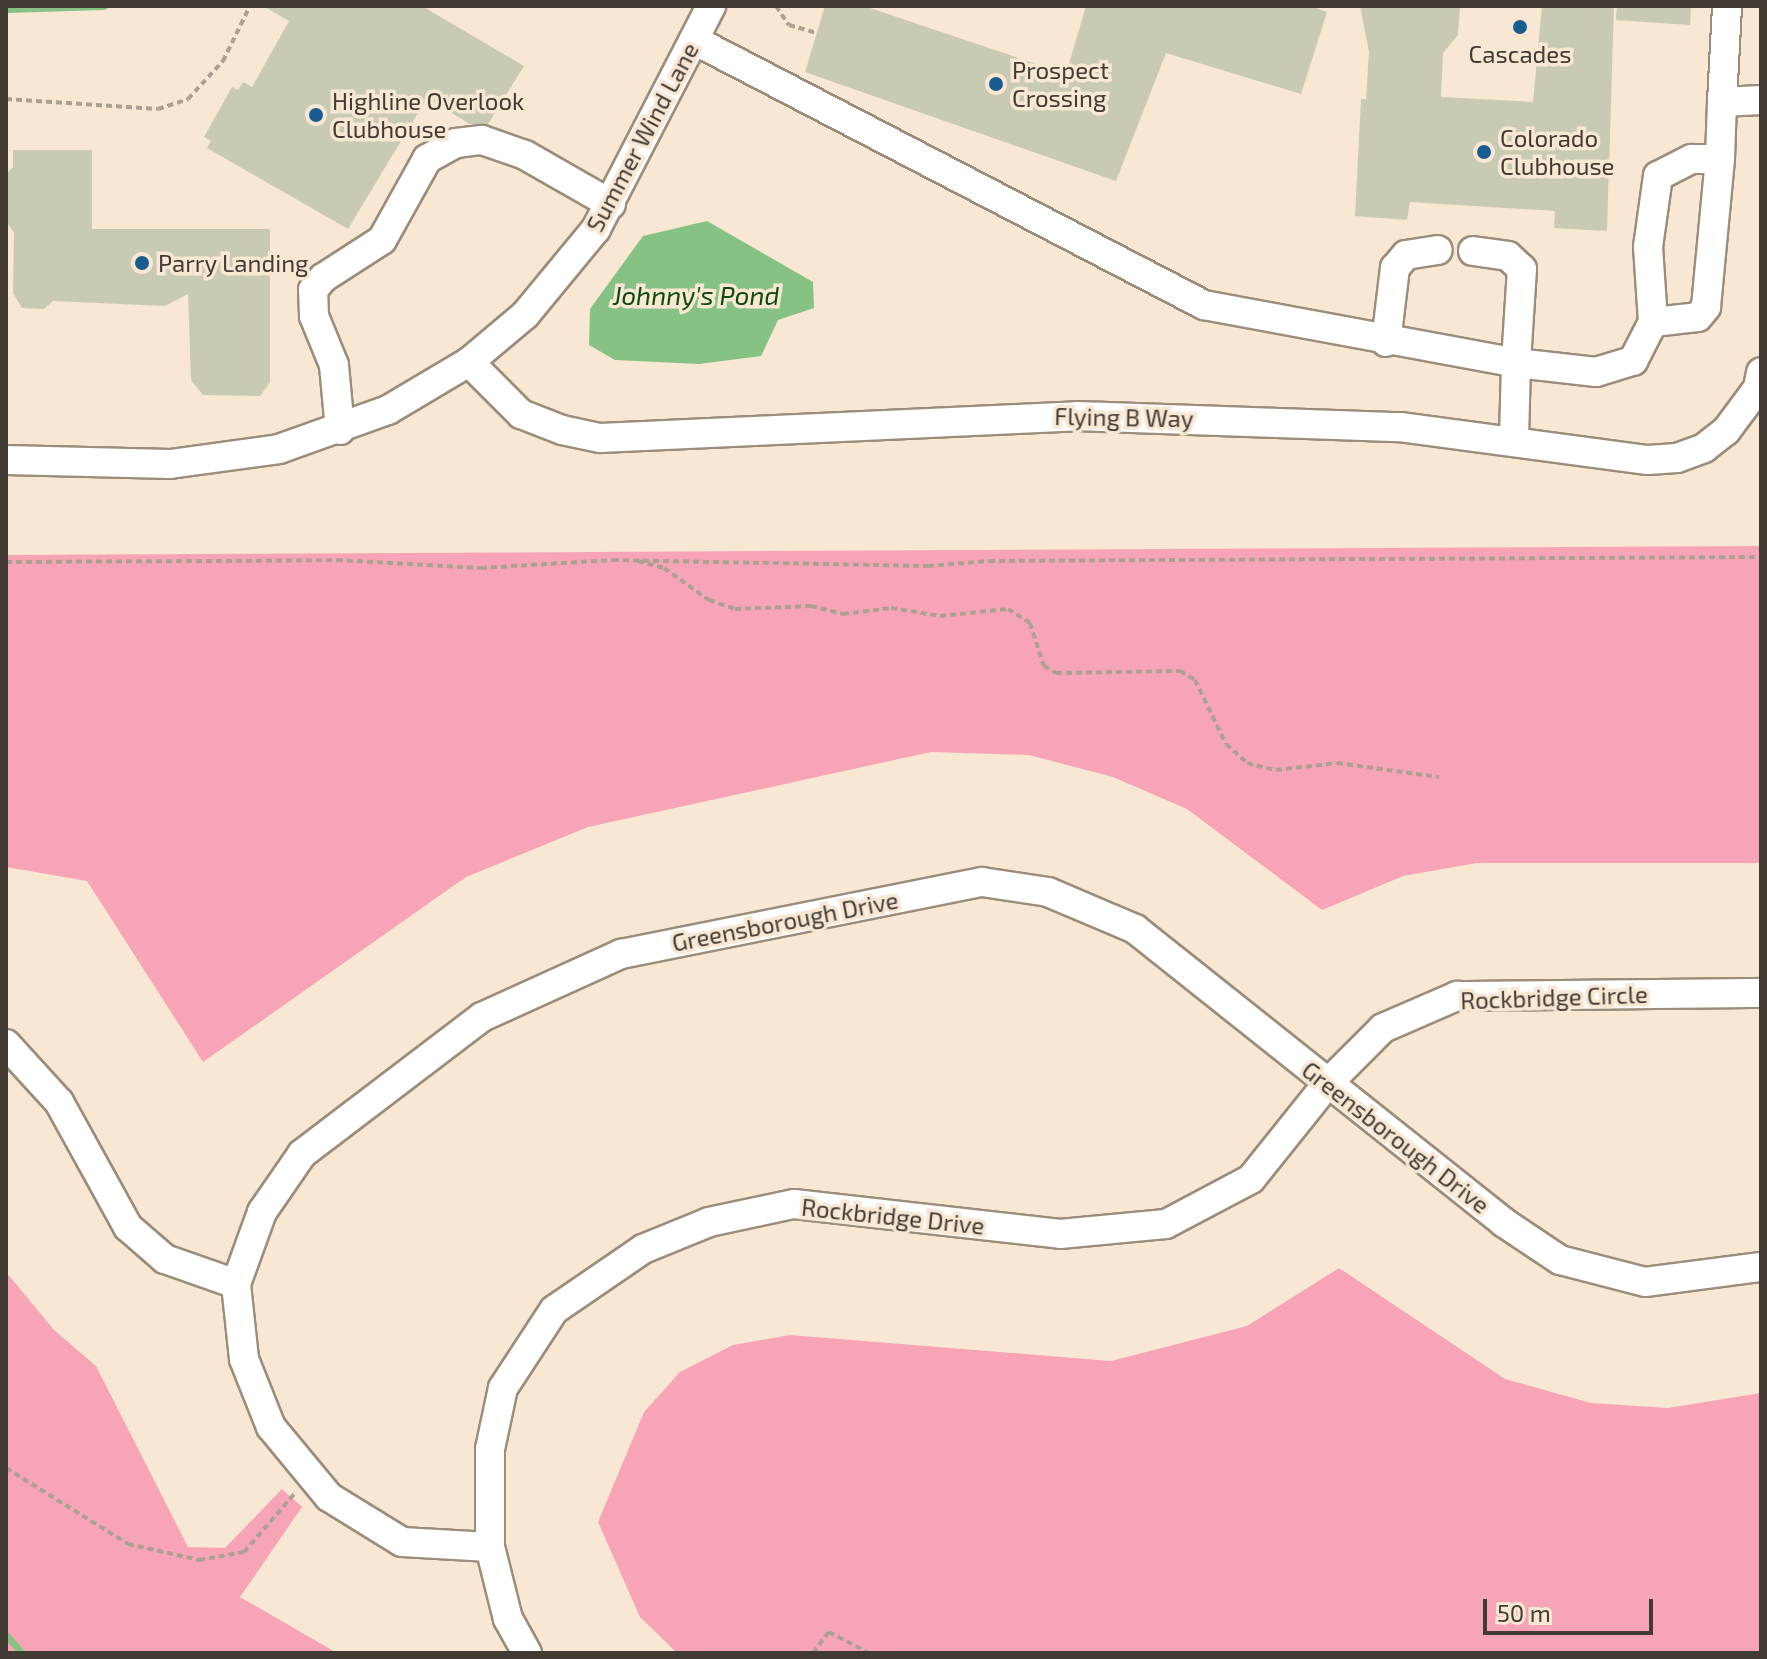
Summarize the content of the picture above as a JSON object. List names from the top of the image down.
{
  "streets": {
    "street": [
      "Summer Wind Lane",
      "Flying B Way",
      "Greensborough Drive",
      "Rockbridge Circle",
      "Rockbridge Drive"
    ]
  },
  "crossings": [
    ["Summer Wind Lane", "Flying B Way"],
    ["Greensborough Drive", "Rockbridge Circle"],
    ["Greensborough Drive", "Rockbridge Drive"],
    ["Rockbridge Circle", "Rockbridge Drive"]
  ],
  "water": ["Johnny's Pond"],
  "places": [
    "Cascades",
    "Prospect Crossing",
    "Highline Overlook Clubhouse",
    "Colorado Clubhouse",
    "Parry Landing"
  ],
  "scale_bar": "50 m"
}
